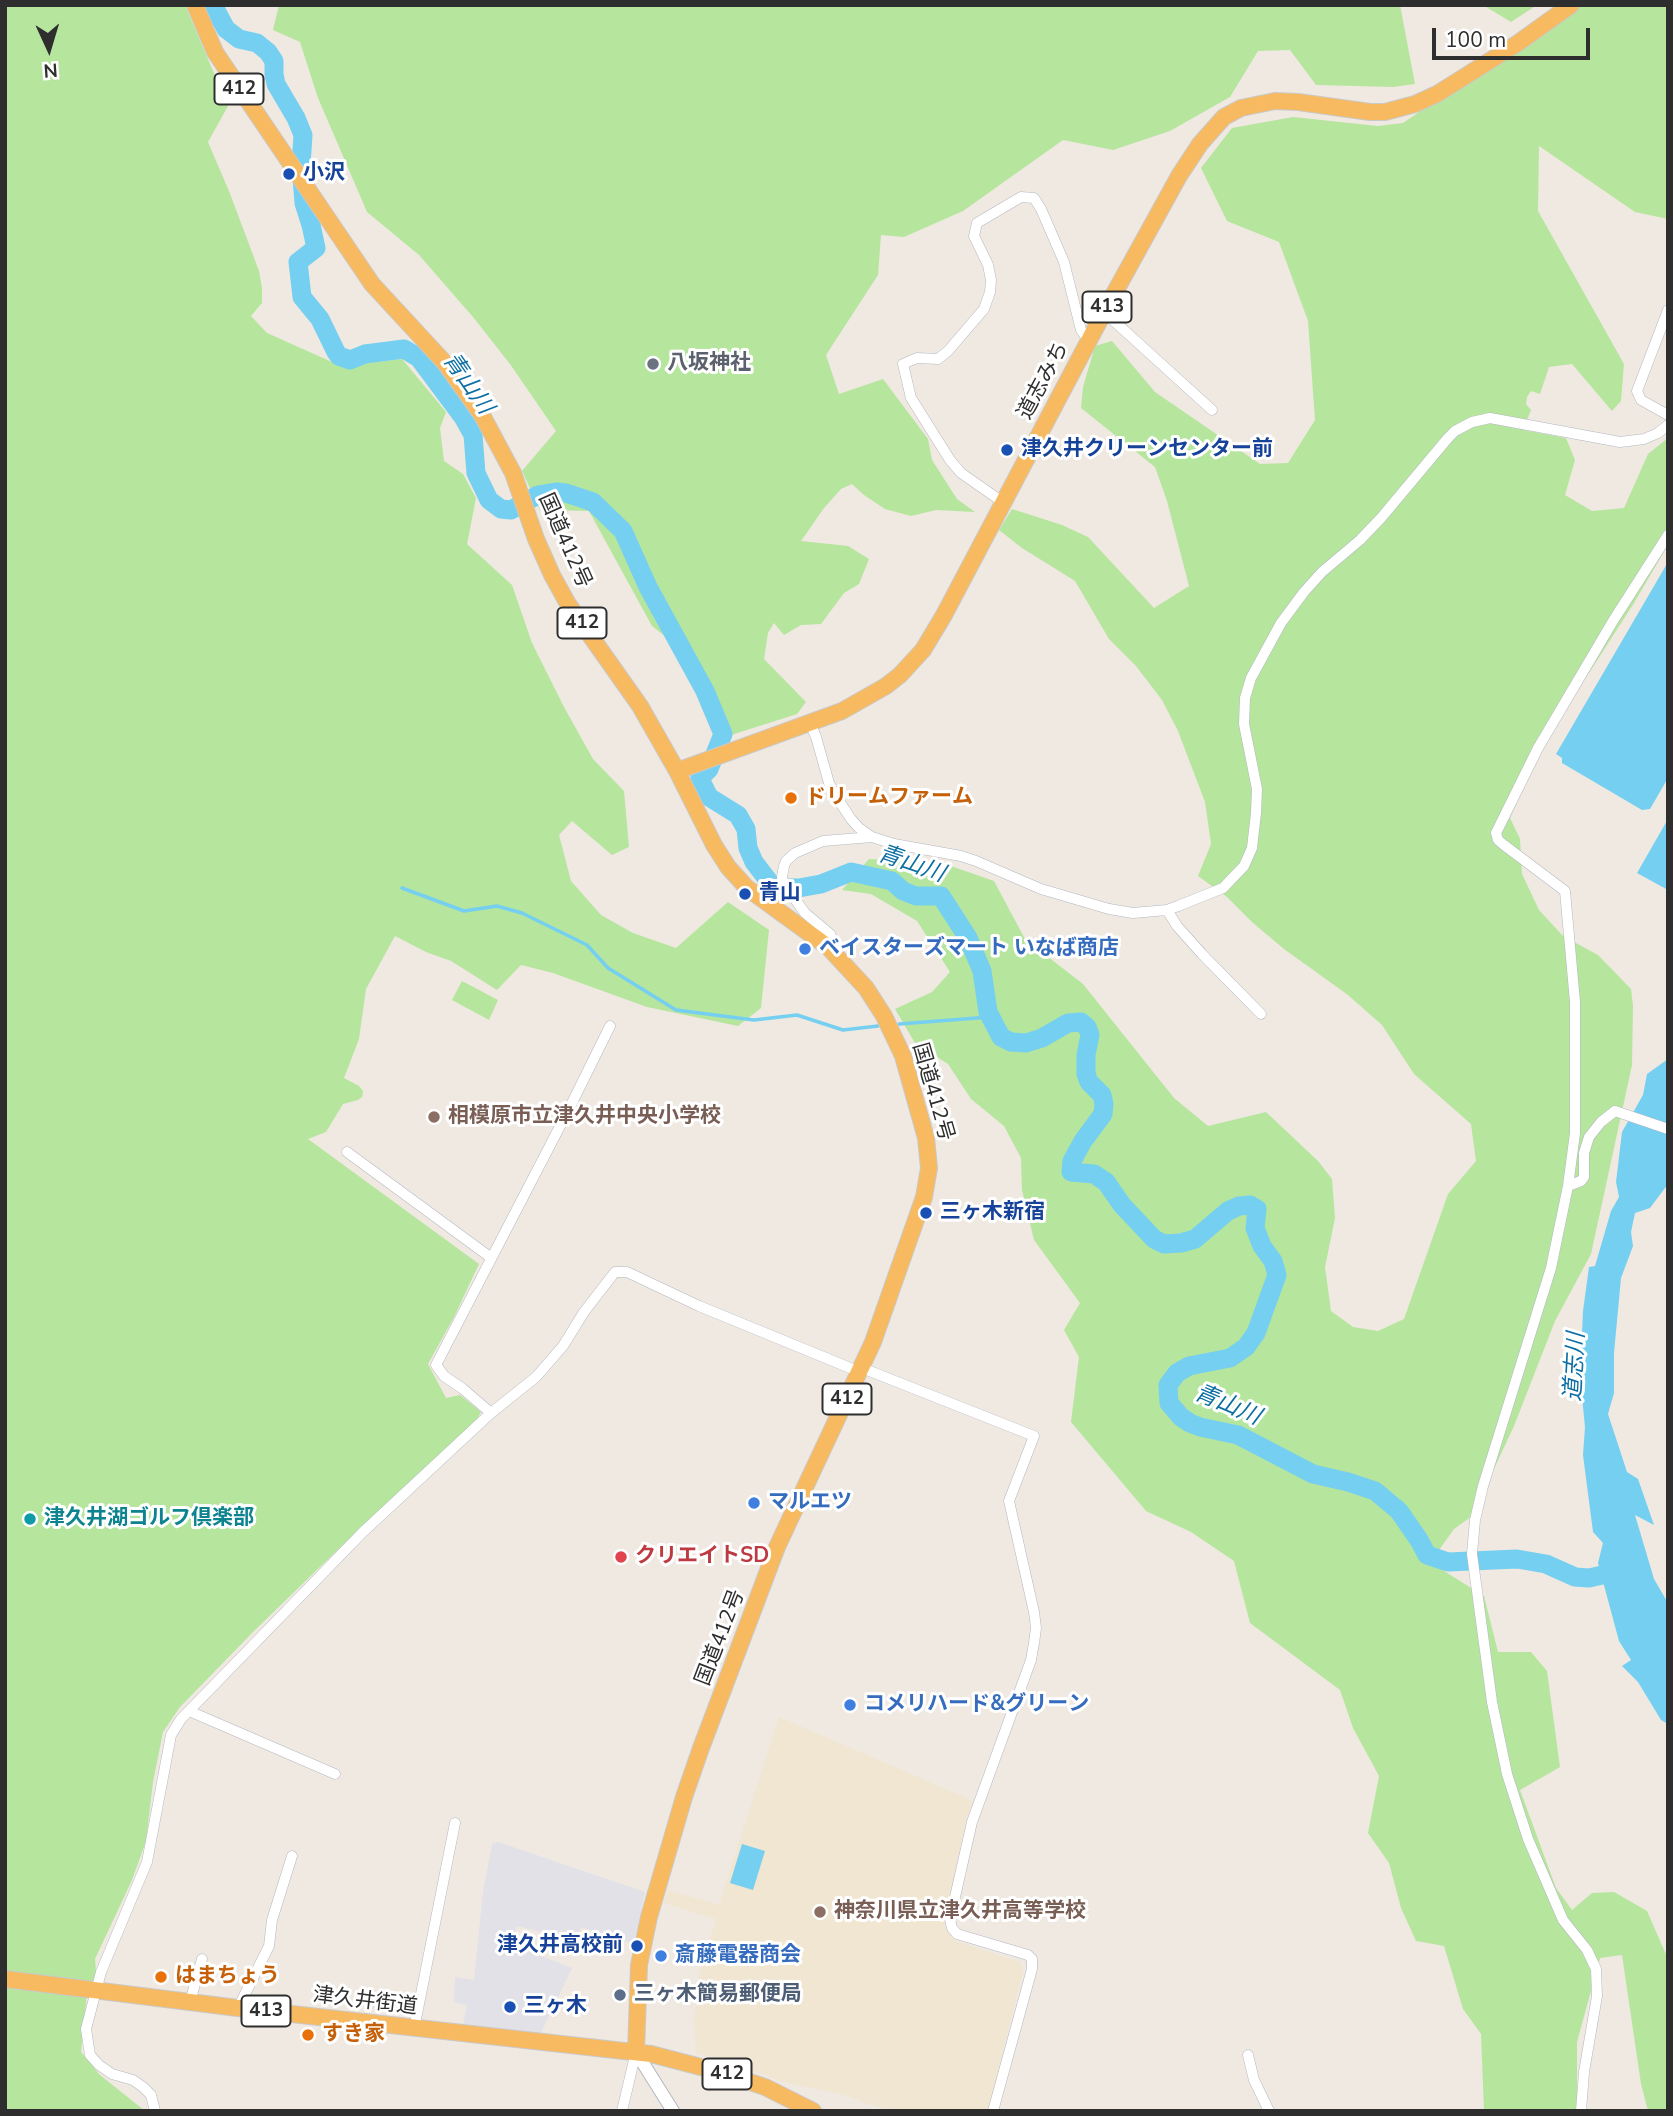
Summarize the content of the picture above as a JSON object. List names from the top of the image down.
{
  "streets": {
    "highway": [
      "412",
      "413",
      "道志みち",
      "国道412号",
      "津久井街道"
    ]
  },
  "crossings": [
    ["412", "国道412号"],
    ["412", "津久井街道"],
    ["道志みち", "国道412号"],
    ["国道412号", "津久井街道"]
  ],
  "water": ["青山川", "道志川"],
  "places": [
    "小沢",
    "八坂神社",
    "津久井クリーンセンター前",
    "ドリームファーム",
    "青山",
    "ベイスターズマート いなば商店",
    "相模原市立津久井中央小学校",
    "三ヶ木新宿",
    "マルエツ",
    "津久井湖ゴルフ倶楽部",
    "クリエイトSD",
    "コメリハード&グリーン",
    "神奈川県立津久井高等学校",
    "津久井高校前",
    "斎藤電器商会",
    "はまちょう",
    "三ヶ木簡易郵便局",
    "三ヶ木",
    "すき家"
  ],
  "scale_bar": "100 m",
  "north": "bottom"
}
